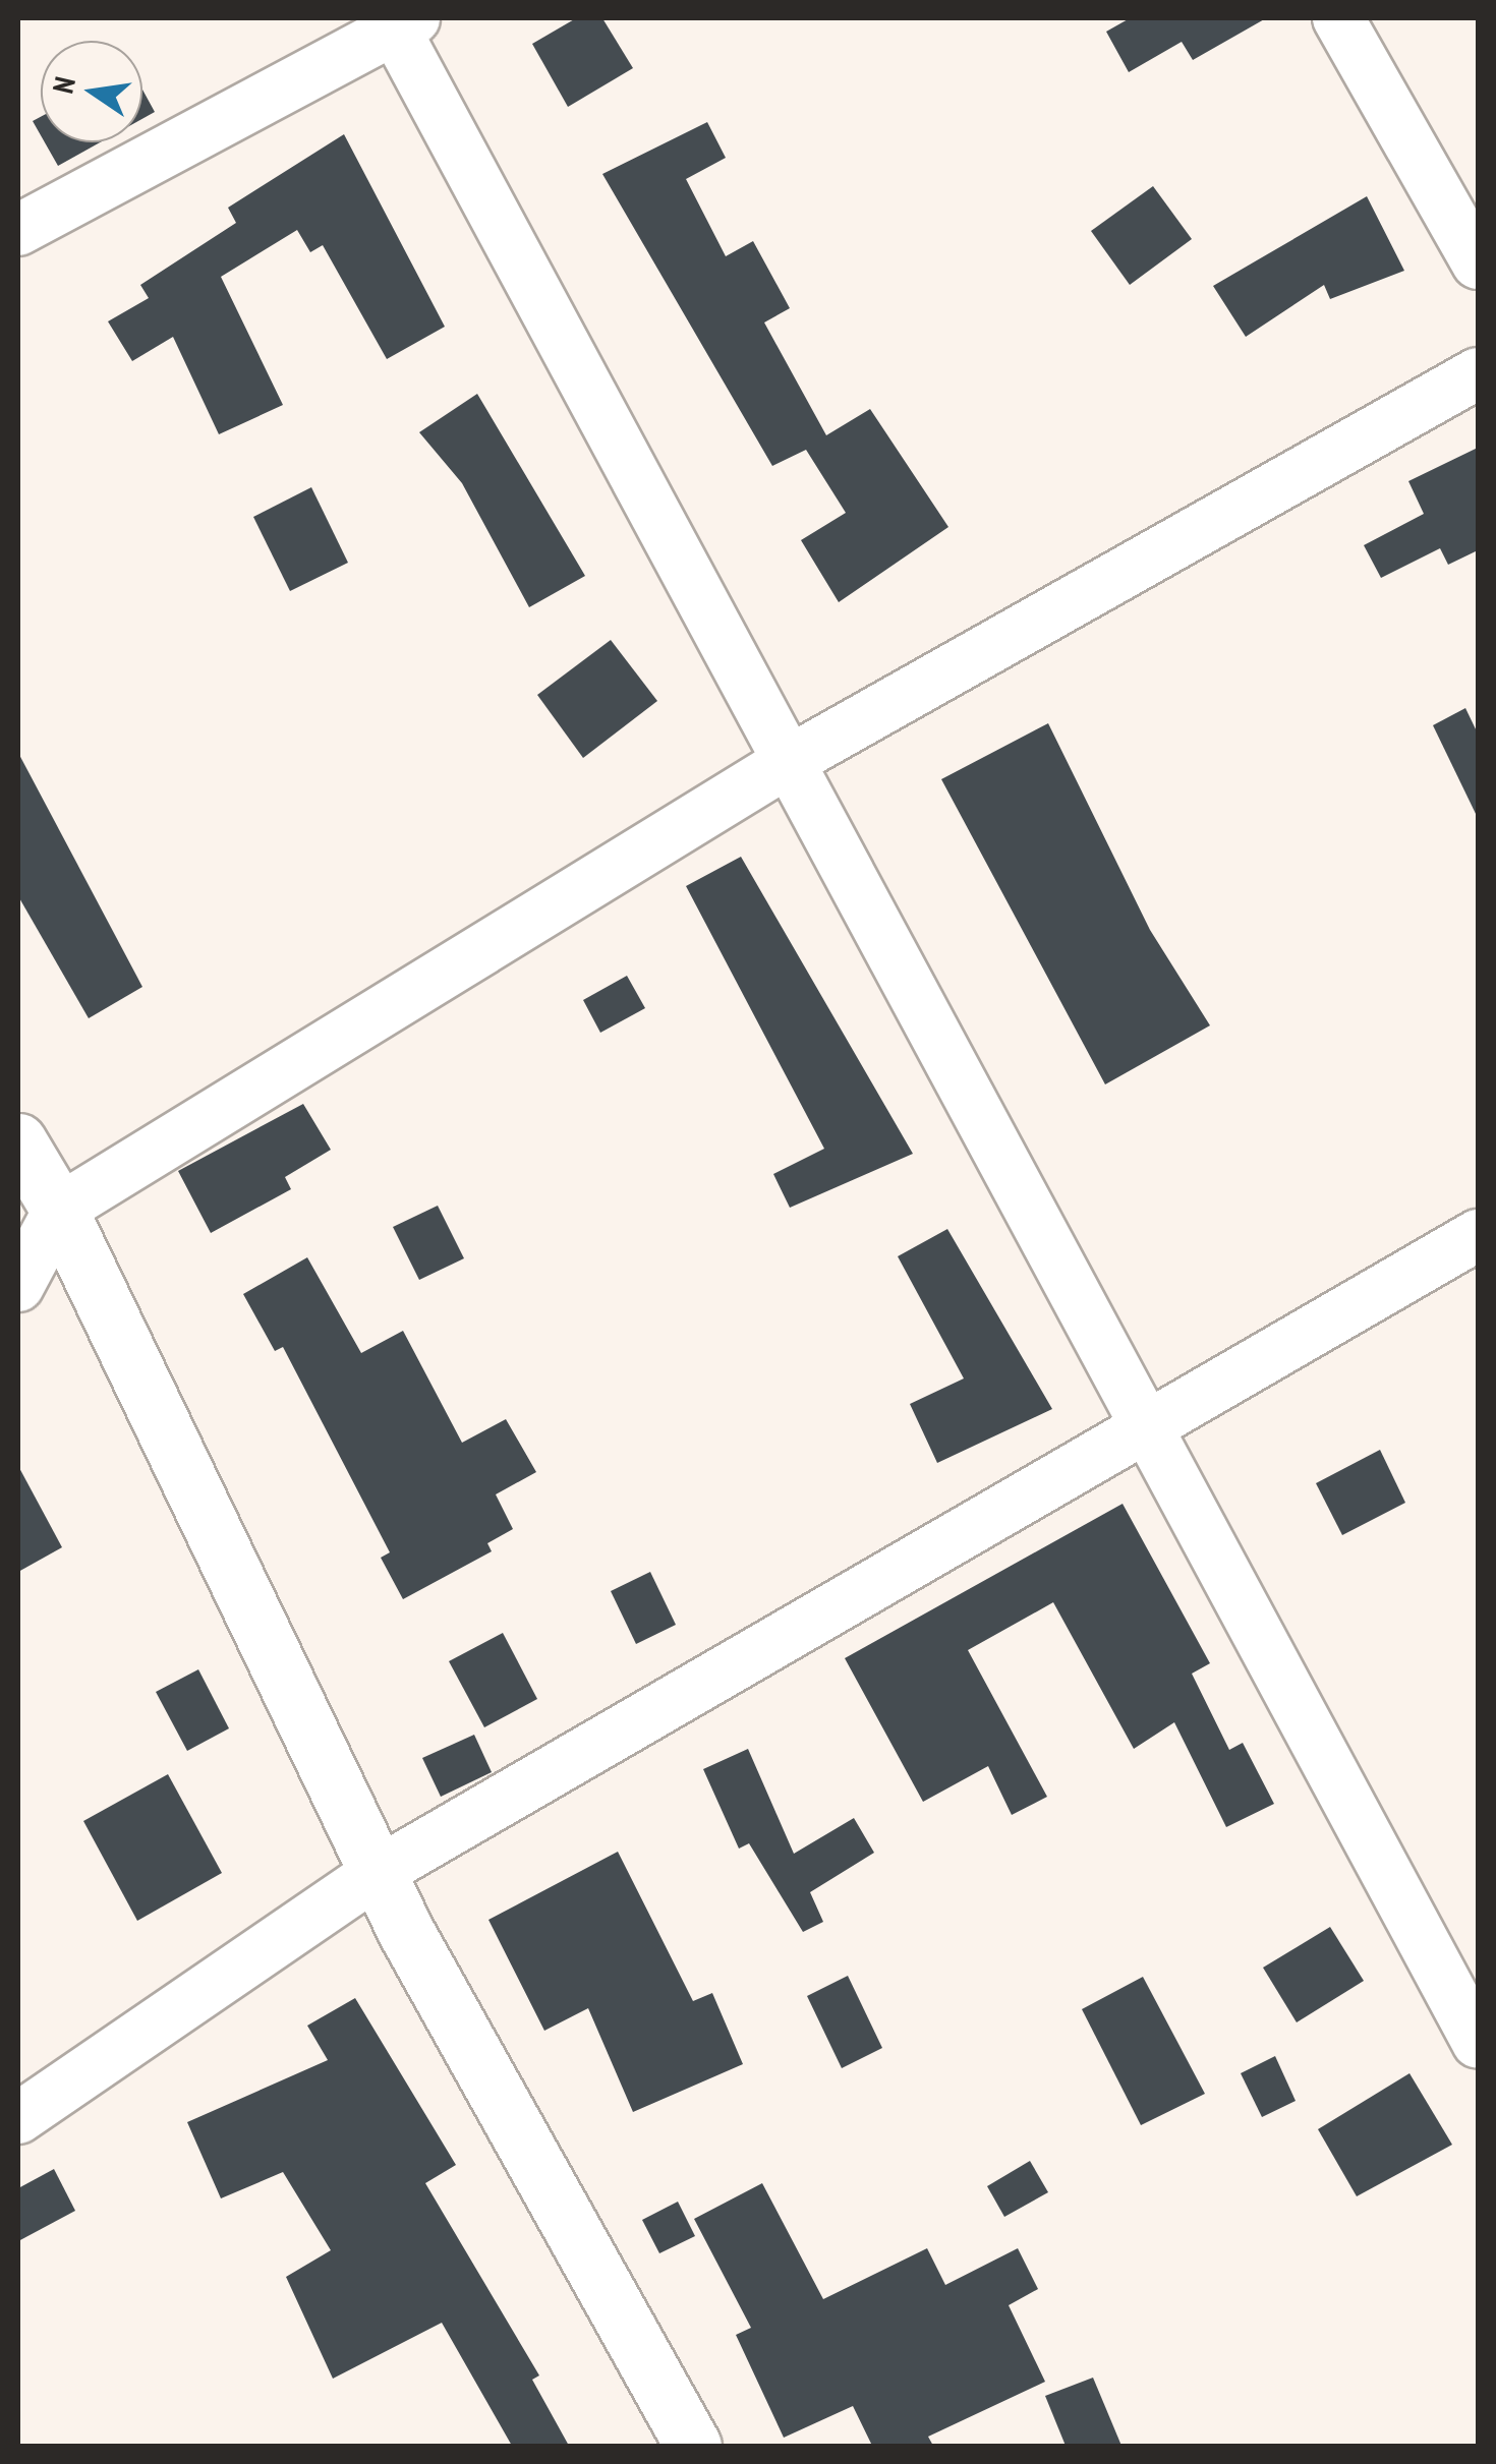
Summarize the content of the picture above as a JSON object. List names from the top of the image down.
{
  "north": "left"
}
